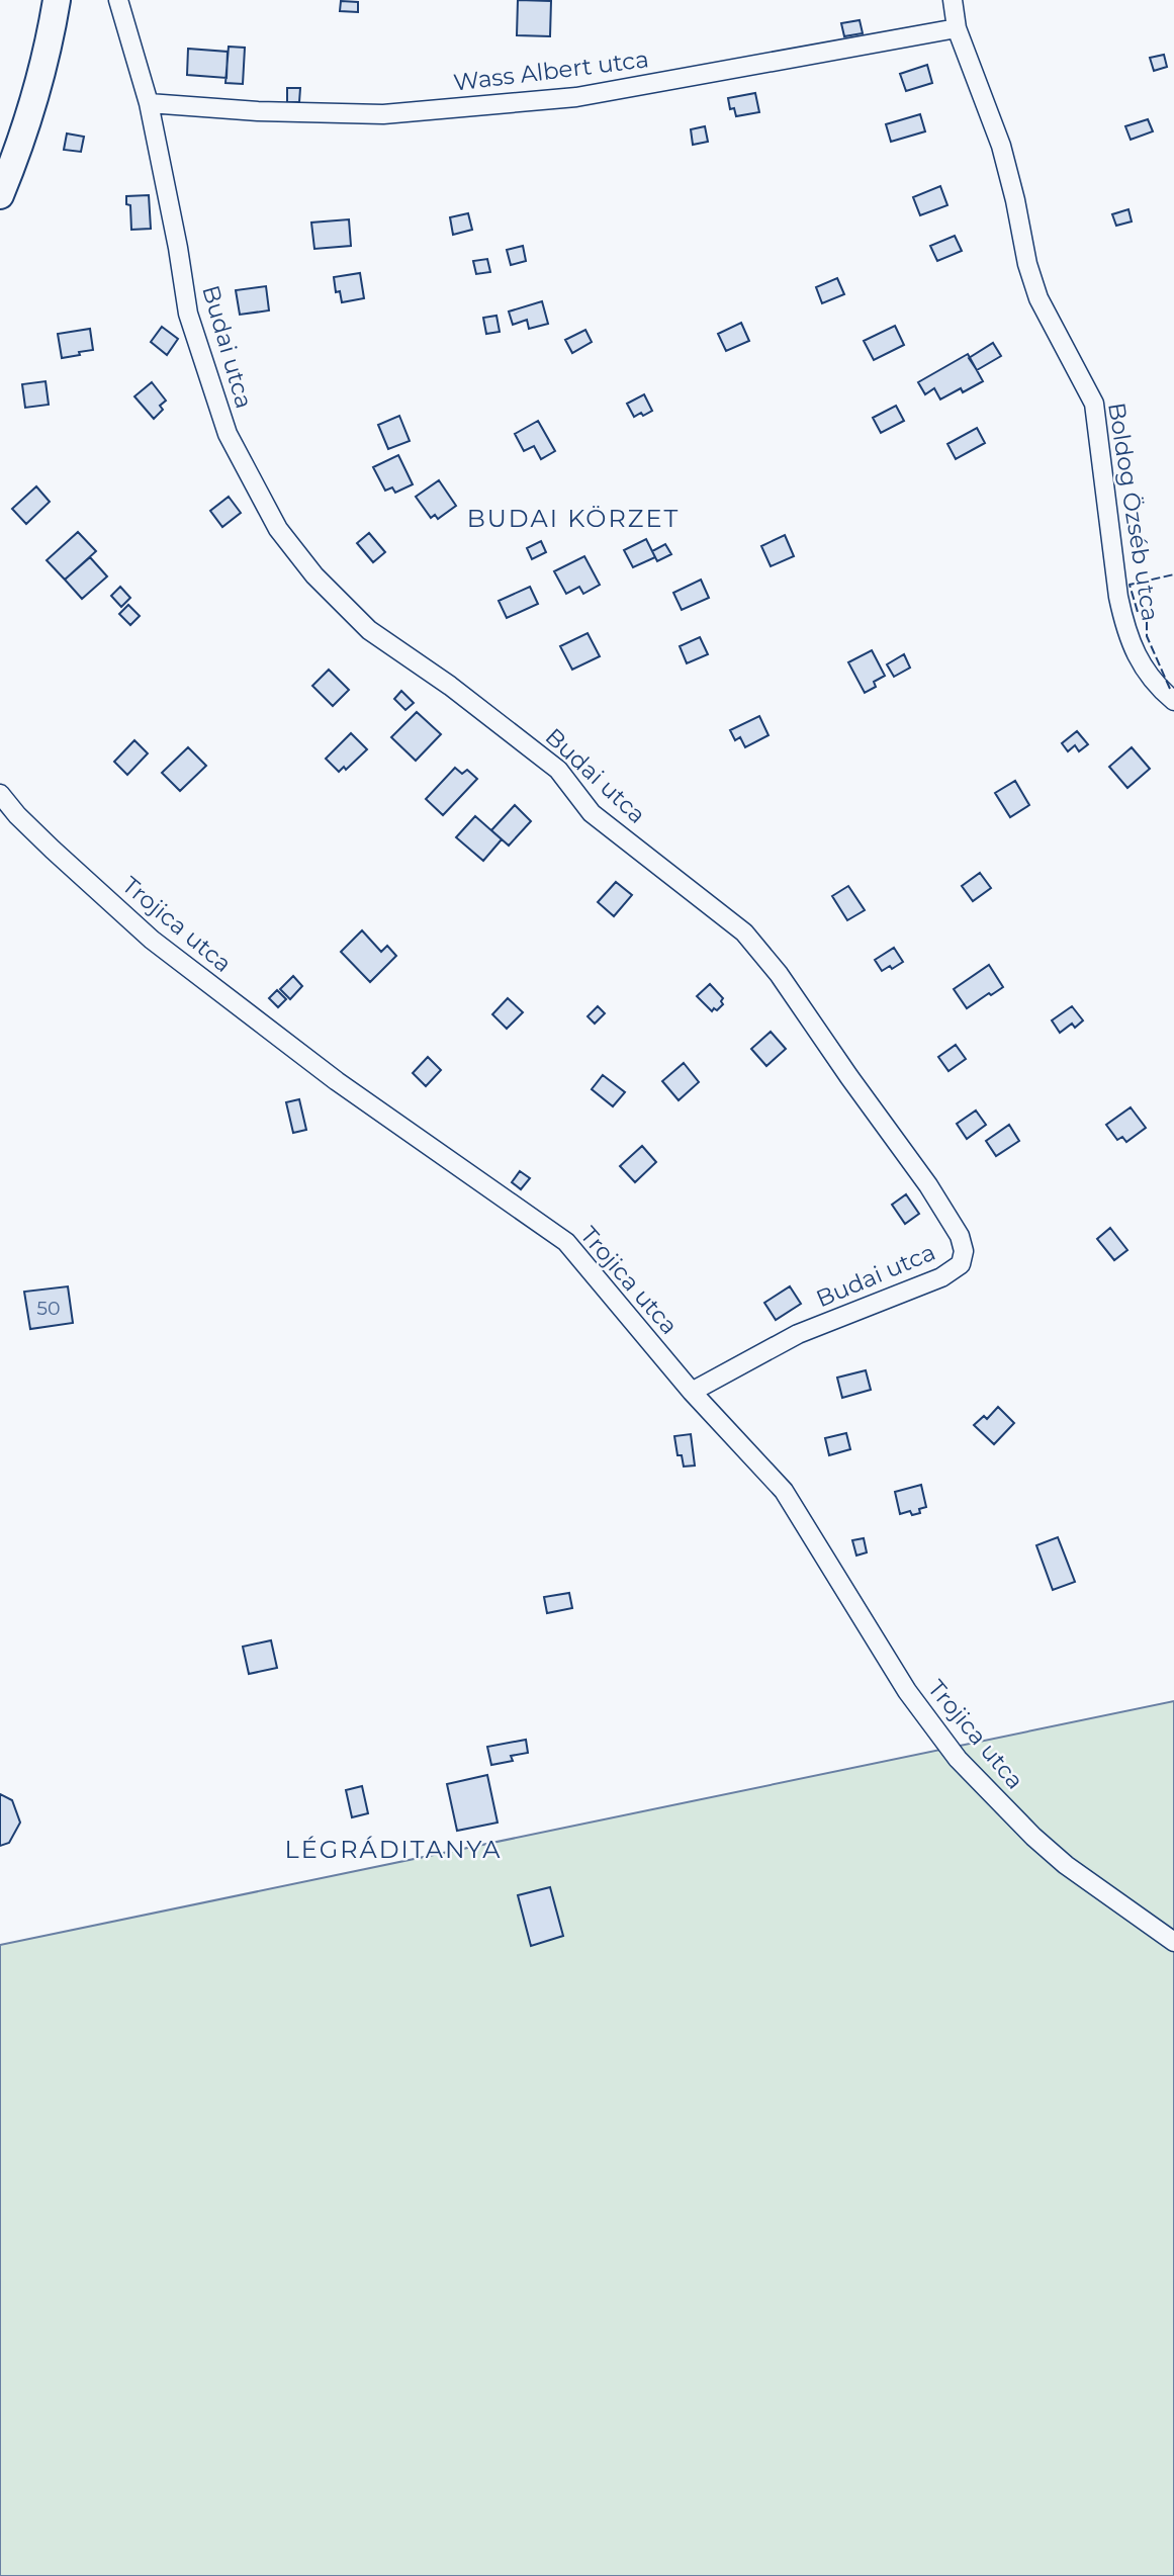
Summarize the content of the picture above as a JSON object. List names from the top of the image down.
{
  "streets": {
    "street": [
      "Wass Albert utca",
      "Budai utca",
      "Boldog Özséb utca",
      "Trojica utca"
    ]
  },
  "crossings": [
    ["Wass Albert utca", "Budai utca"],
    ["Wass Albert utca", "Boldog Özséb utca"],
    ["Budai utca", "Trojica utca"]
  ],
  "districts": ["BUDAI KÖRZET", "LÉGRÁDITANYA"],
  "house_numbers": ["50"]
}
